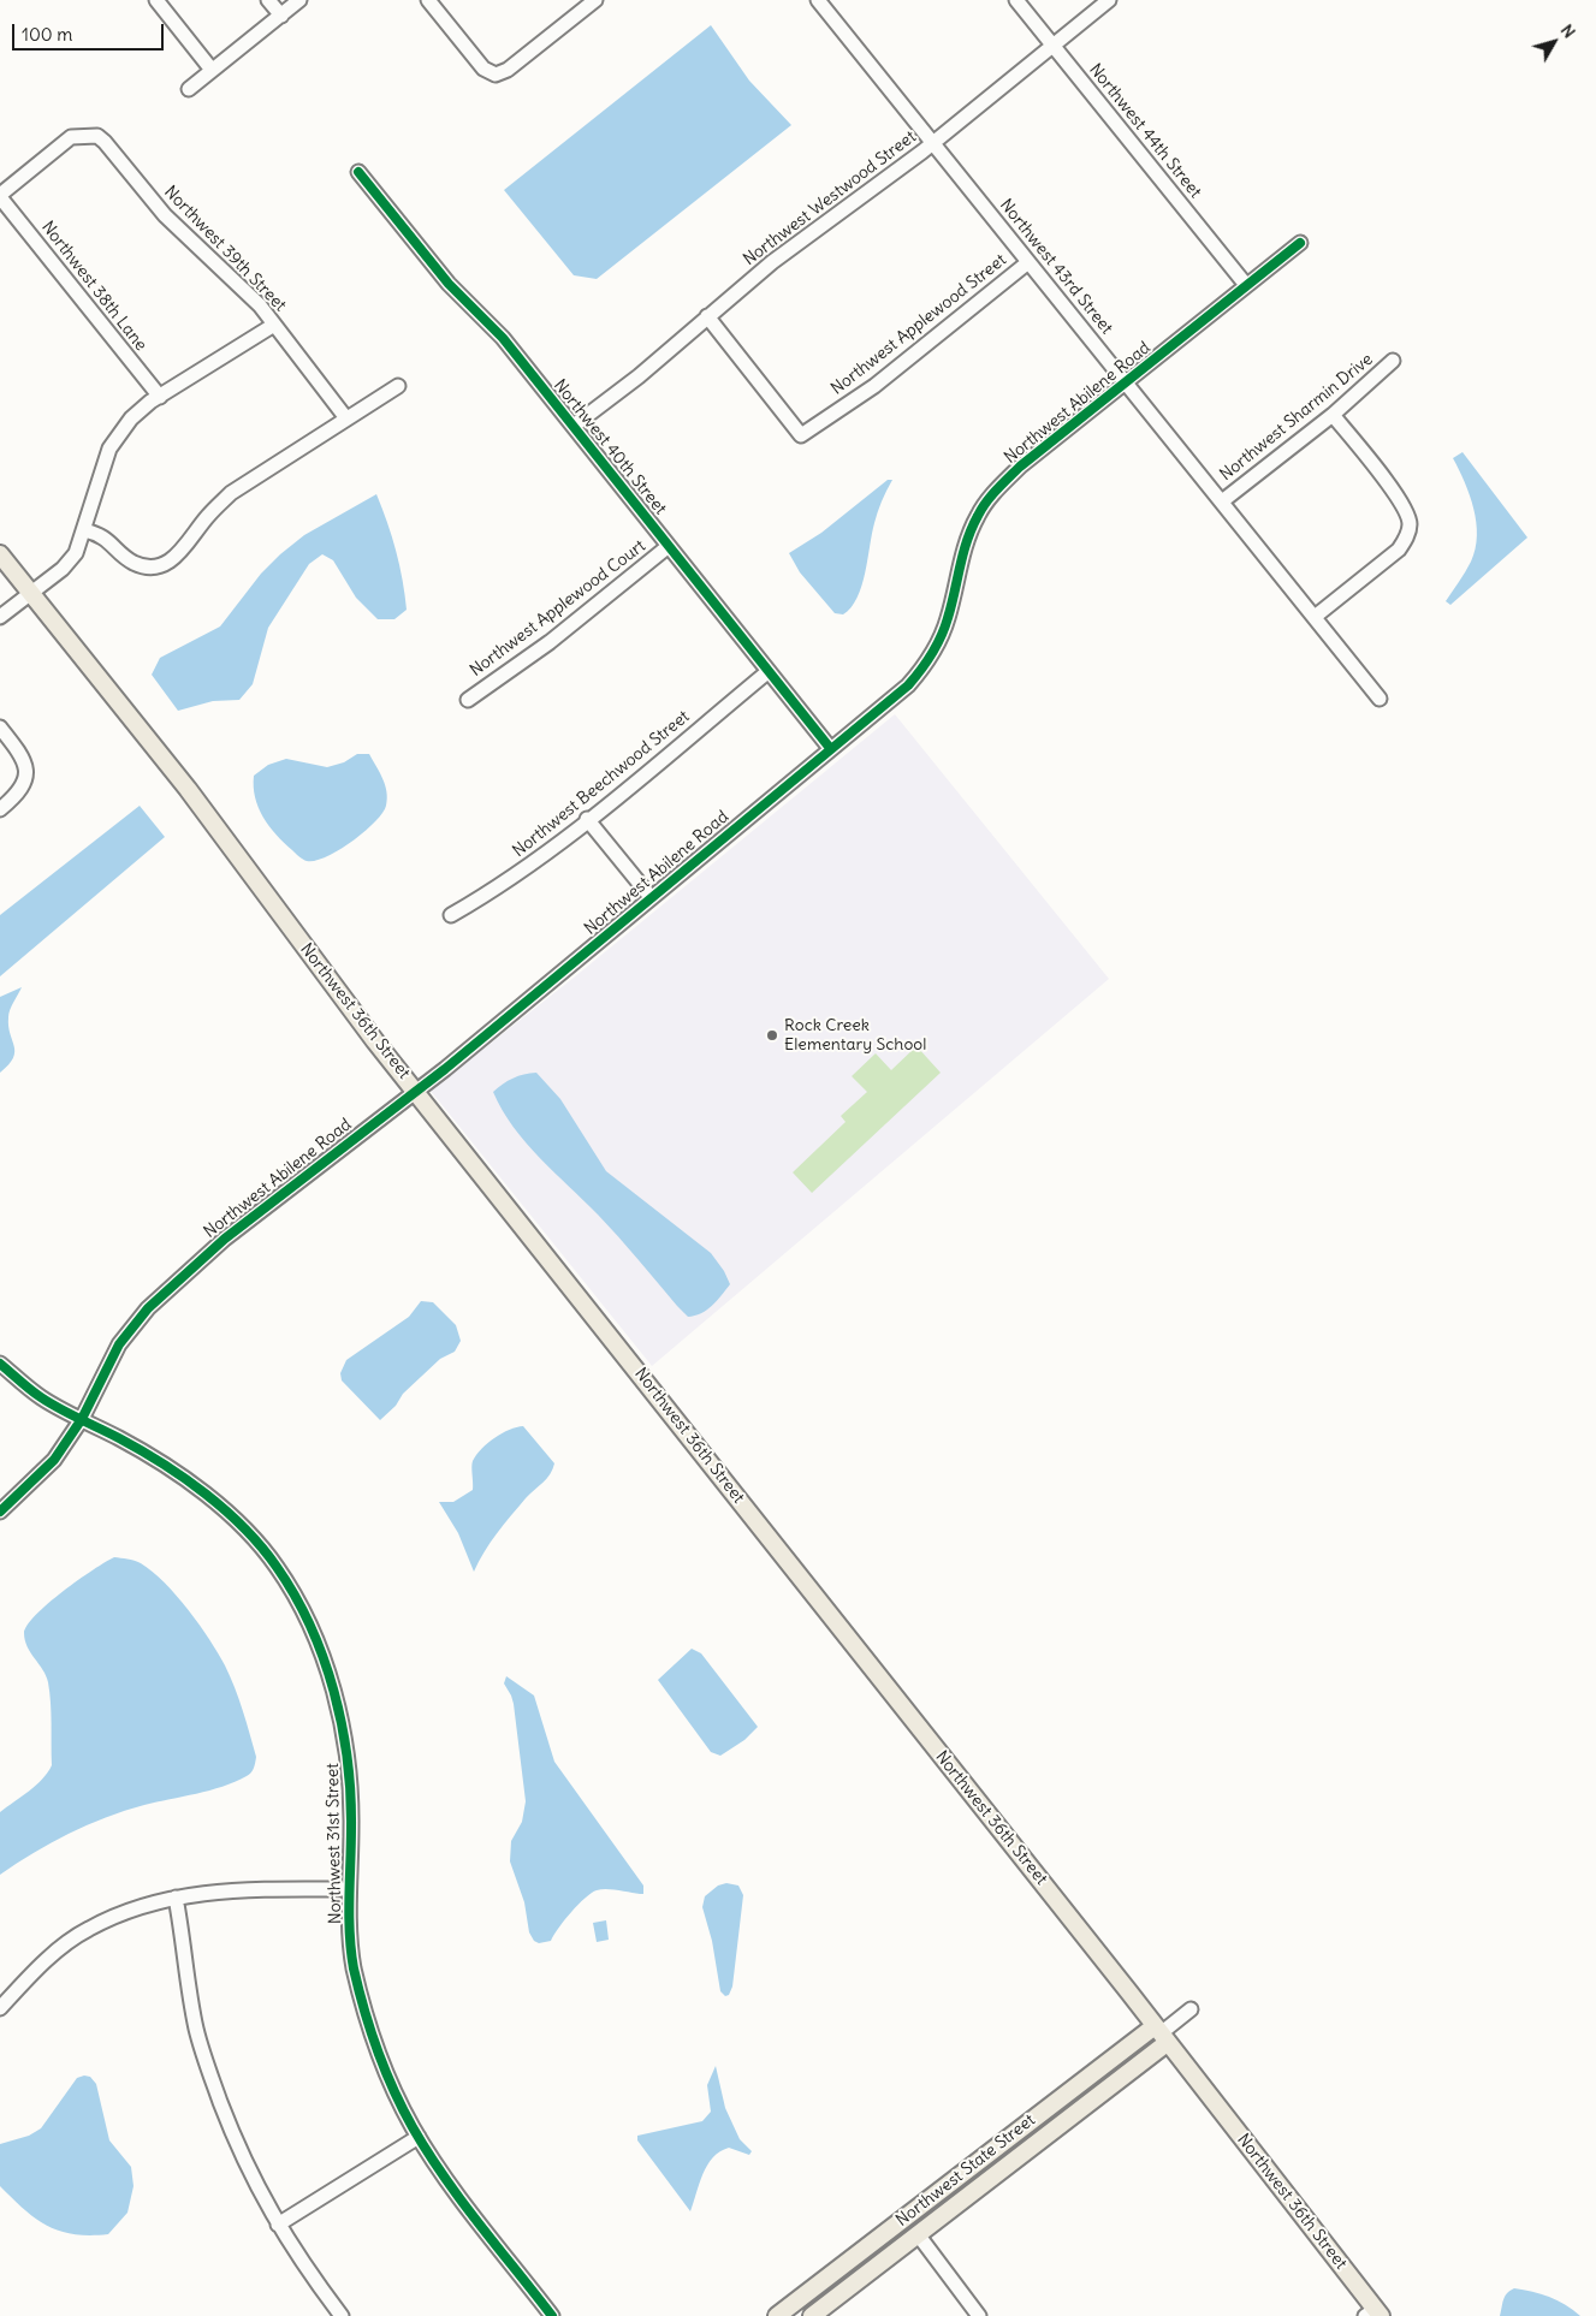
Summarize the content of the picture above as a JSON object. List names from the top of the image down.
{
  "streets": {
    "main road": ["Northwest 36th Street", "Northwest State Street"],
    "street": [
      "Northwest 44th Street",
      "Northwest Westwood Street",
      "Northwest 39th Street",
      "Northwest 43rd Street",
      "Northwest 38th Lane",
      "Northwest Applewood Street",
      "Northwest Abilene Road",
      "Northwest Sharmin Drive",
      "Northwest 40th Street",
      "Northwest Applewood Court",
      "Northwest Beechwood Street",
      "Northwest 31st Street"
    ]
  },
  "crossings": [
    ["Northwest 44th Street", "Northwest Westwood Street"],
    ["Northwest 44th Street", "Northwest Abilene Road"],
    ["Northwest Westwood Street", "Northwest 43rd Street"],
    ["Northwest Westwood Street", "Northwest Applewood Street"],
    ["Northwest Westwood Street", "Northwest 40th Street"],
    ["Northwest 39th Street", "Northwest 38th Lane"],
    ["Northwest 43rd Street", "Northwest Applewood Street"],
    ["Northwest 43rd Street", "Northwest Abilene Road"],
    ["Northwest 43rd Street", "Northwest Sharmin Drive"],
    ["Northwest Abilene Road", "Northwest 40th Street"],
    ["Northwest Abilene Road", "Northwest 36th Street"],
    ["Northwest Abilene Road", "Northwest 31st Street"],
    ["Northwest 40th Street", "Northwest Applewood Court"],
    ["Northwest 40th Street", "Northwest Beechwood Street"],
    ["Northwest 36th Street", "Northwest State Street"]
  ],
  "places": ["Rock Creek Elementary School"],
  "scale_bar": "100 m",
  "north": "top right"
}
